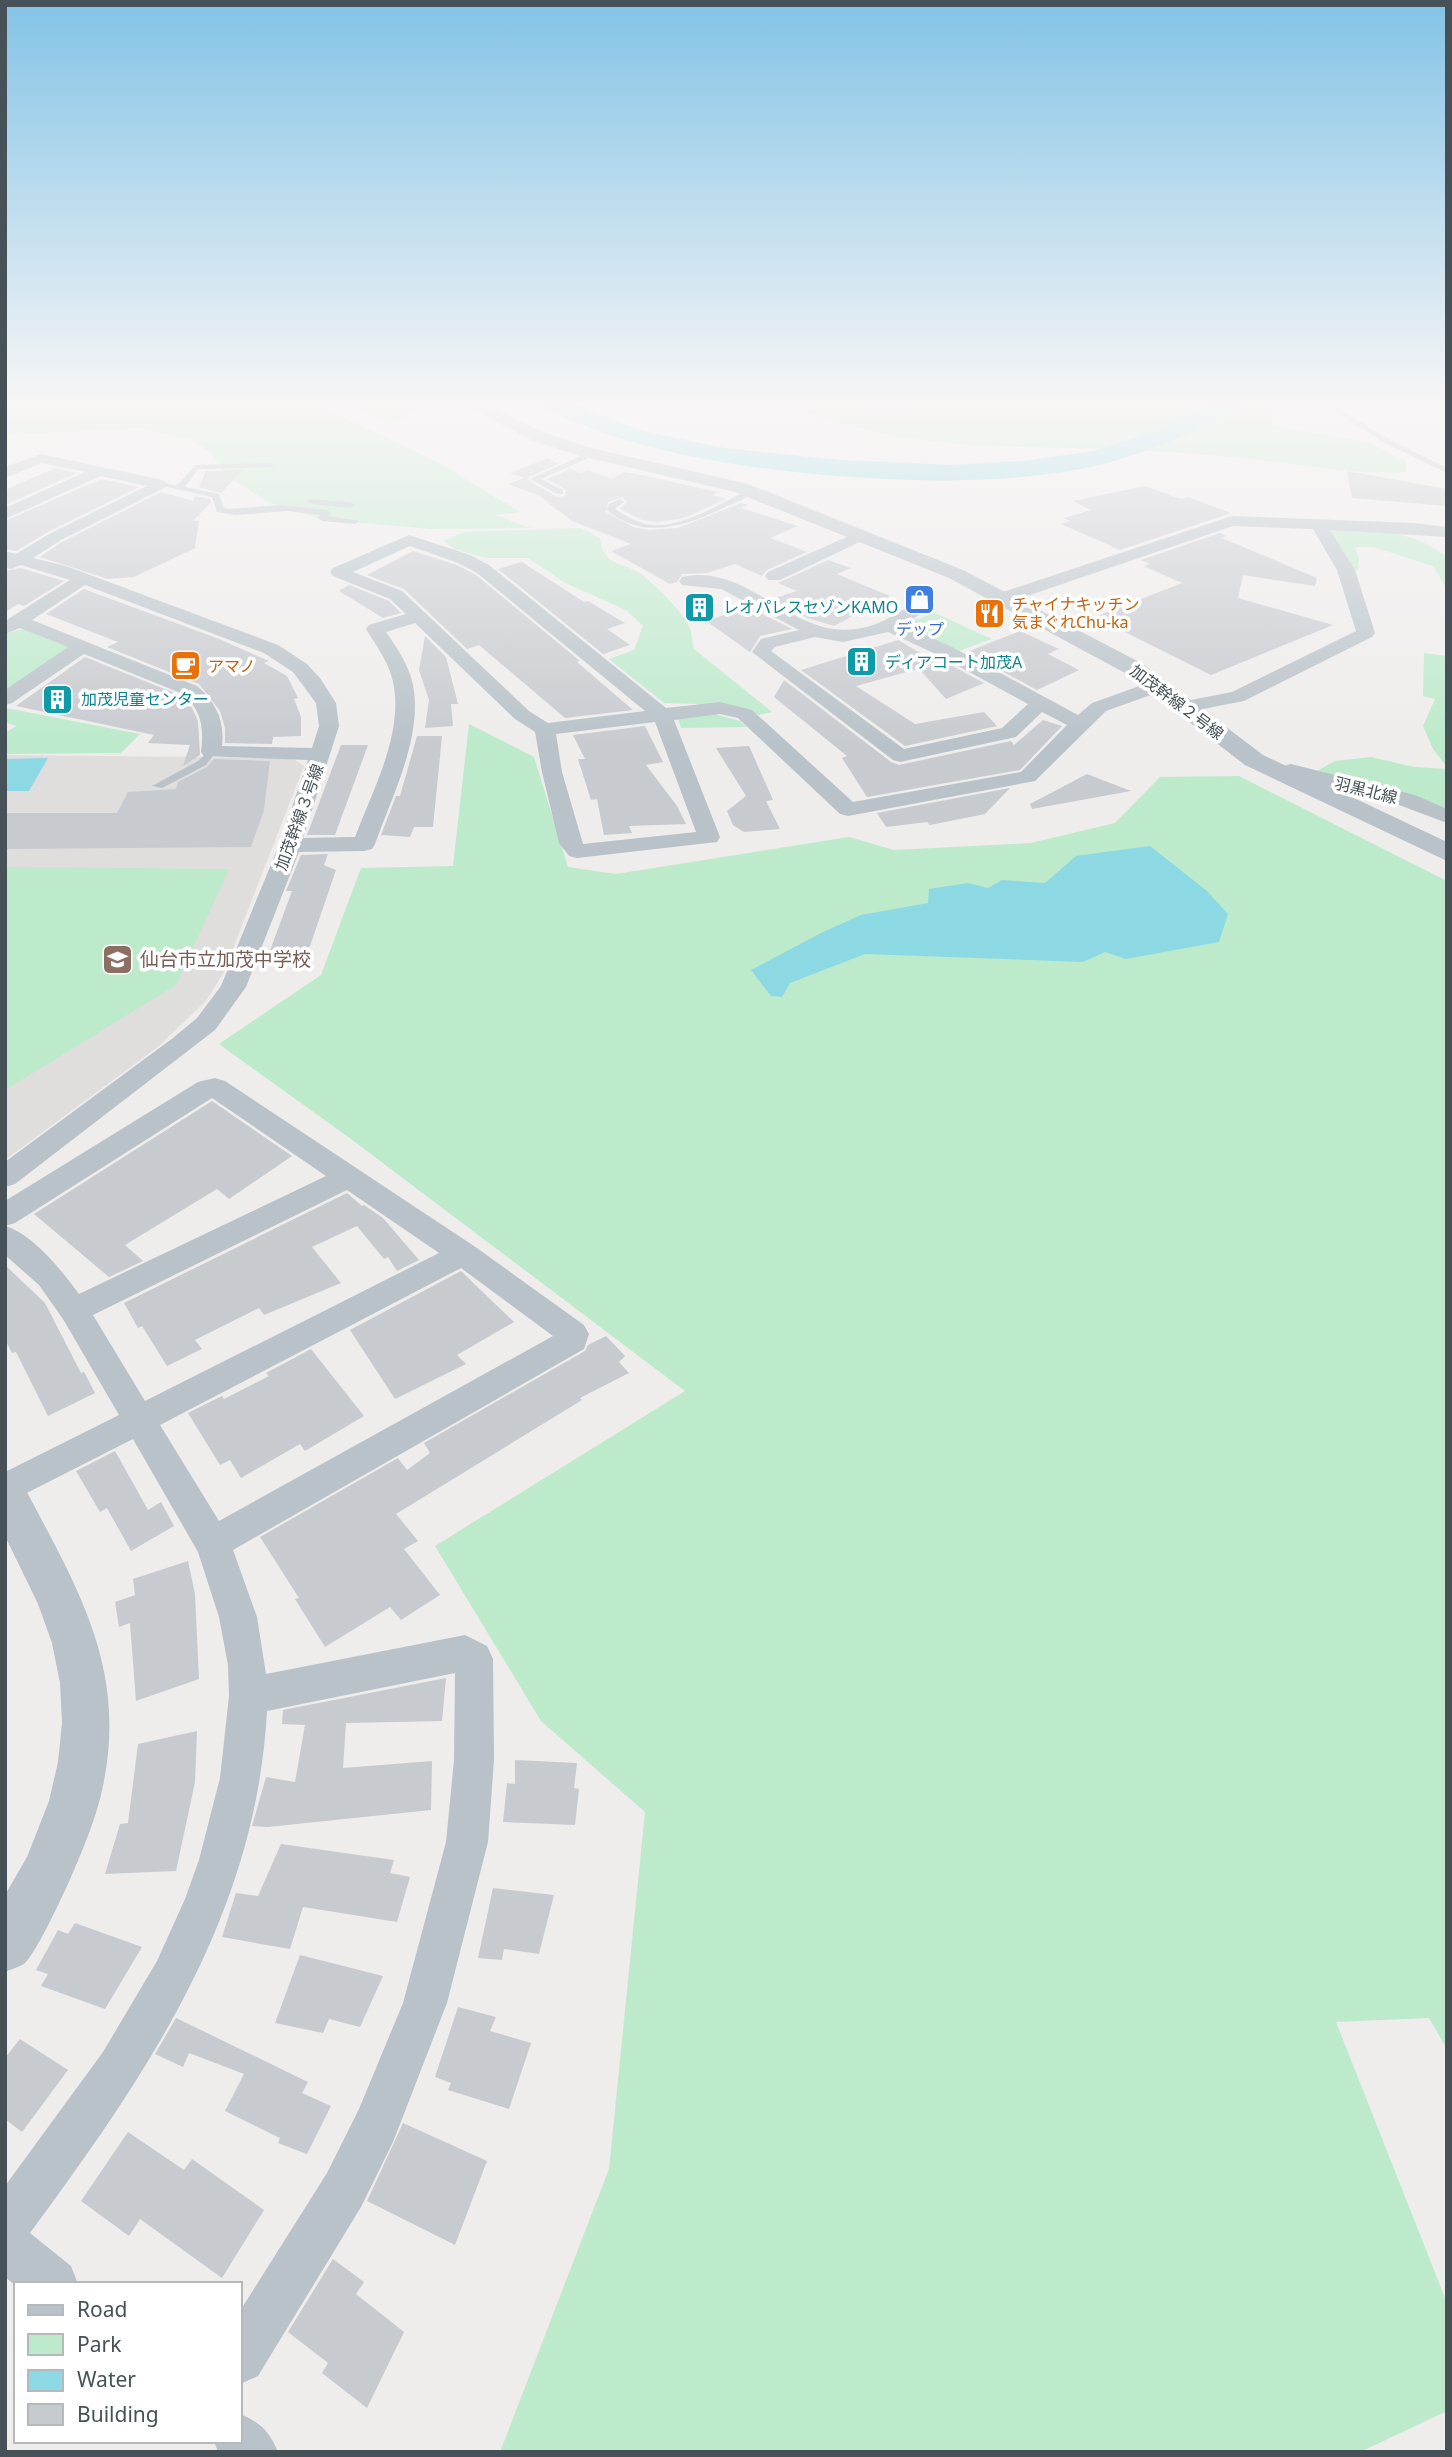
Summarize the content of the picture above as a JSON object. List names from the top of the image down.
{
  "streets": {
    "street": ["加茂幹線２号線", "羽黒北線", "加茂幹線３号線"]
  },
  "crossings": [
    ["加茂幹線２号線", "羽黒北線"]
  ],
  "places": {
    "shop": ["デップ"],
    "building": ["レオパレスセゾンKAMO", "ディアコート加茂A", "加茂児童センター"],
    "restaurant": ["チャイナキッチン 気まぐれChu-ka"],
    "cafe": ["アマノ"],
    "school or university": ["仙台市立加茂中学校"]
  },
  "legend": [
    "Road",
    "Park",
    "Water",
    "Building"
  ]
}
